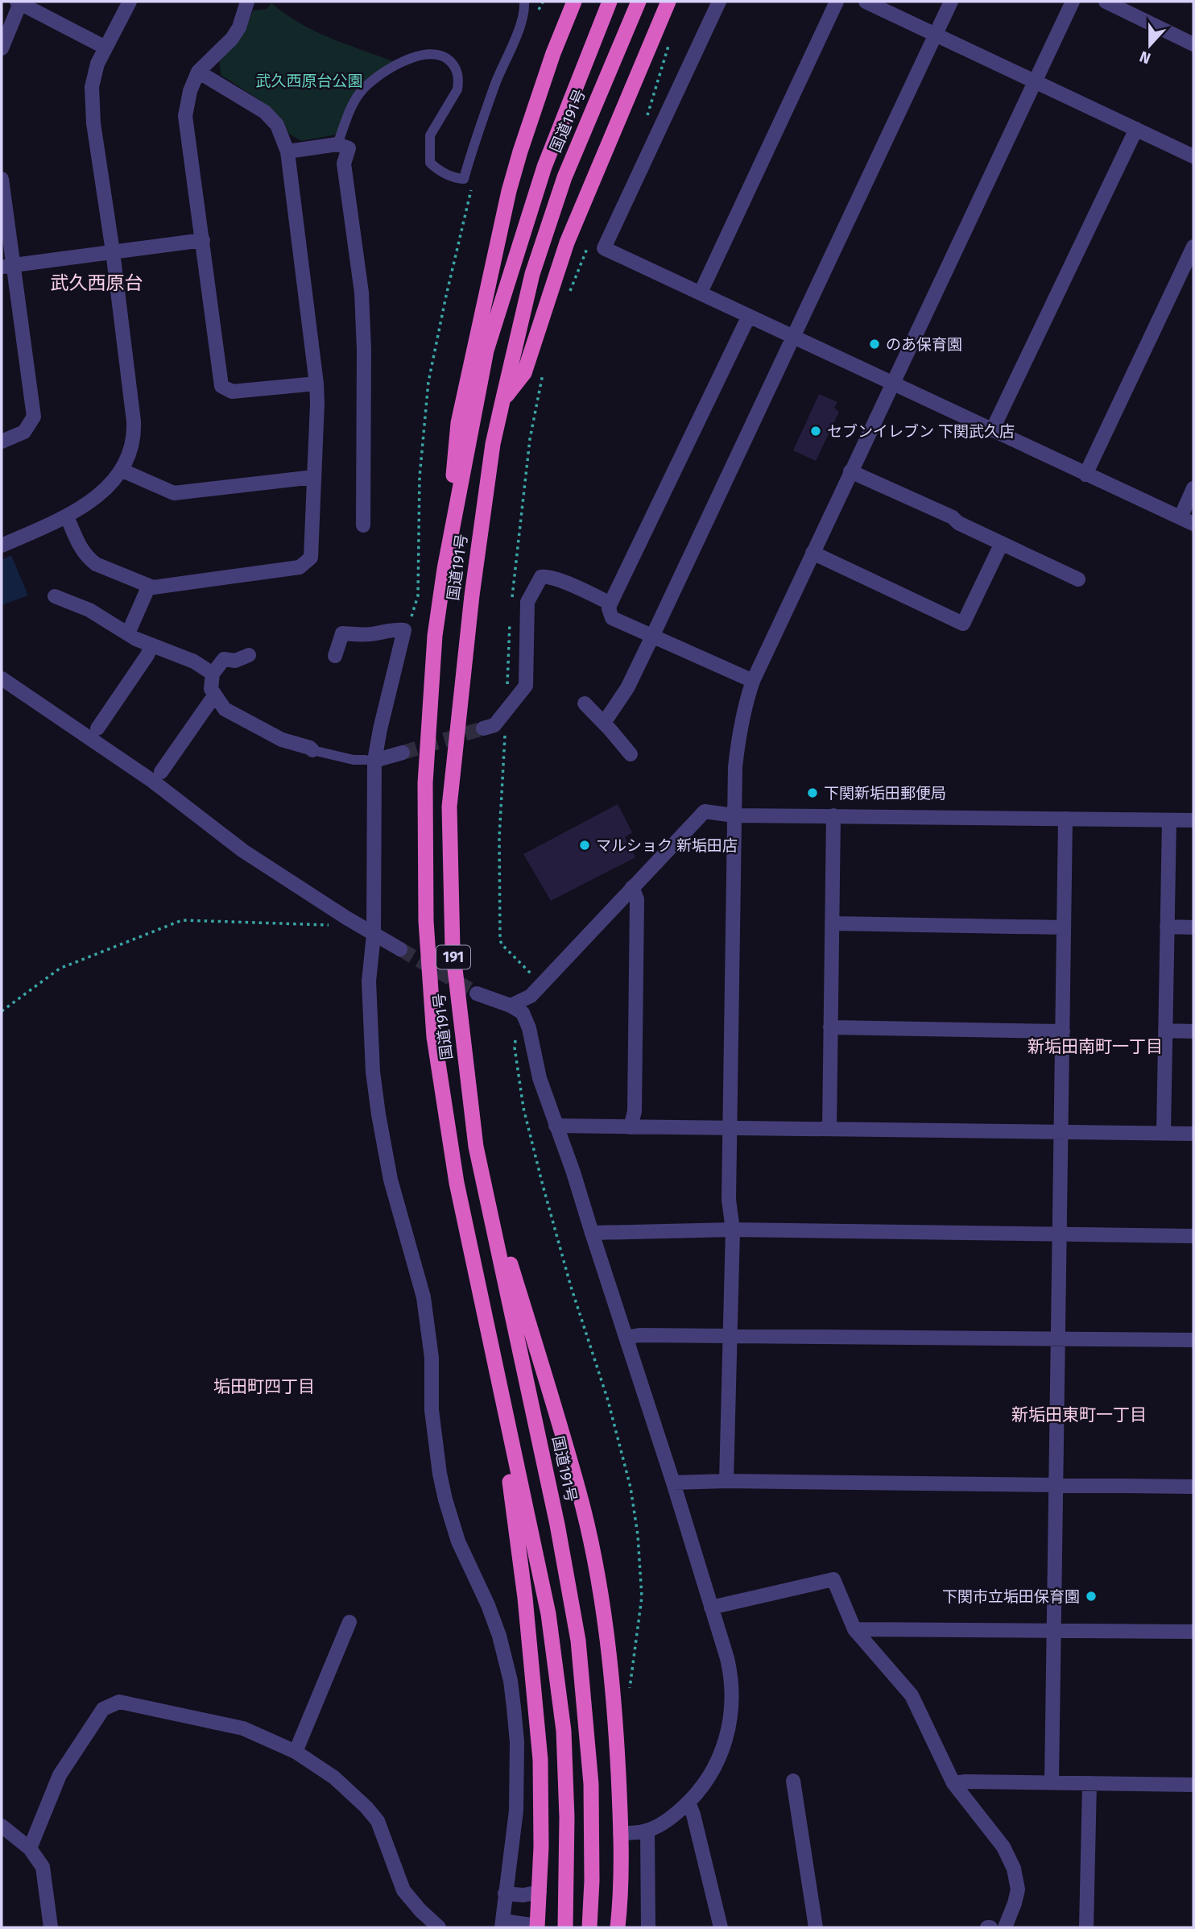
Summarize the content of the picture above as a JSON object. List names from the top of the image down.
{
  "streets": {
    "highway": ["国道191号", "191"]
  },
  "districts": [
    "武久西原台",
    "新垢田南町一丁目",
    "垢田町四丁目",
    "新垢田東町一丁目"
  ],
  "parks": ["武久西原台公園"],
  "places": [
    "のあ保育園",
    "セブンイレブン 下関武久店",
    "下関新垢田郵便局",
    "マルショク 新垢田店",
    "下関市立垢田保育園"
  ],
  "north": "bottom"
}
